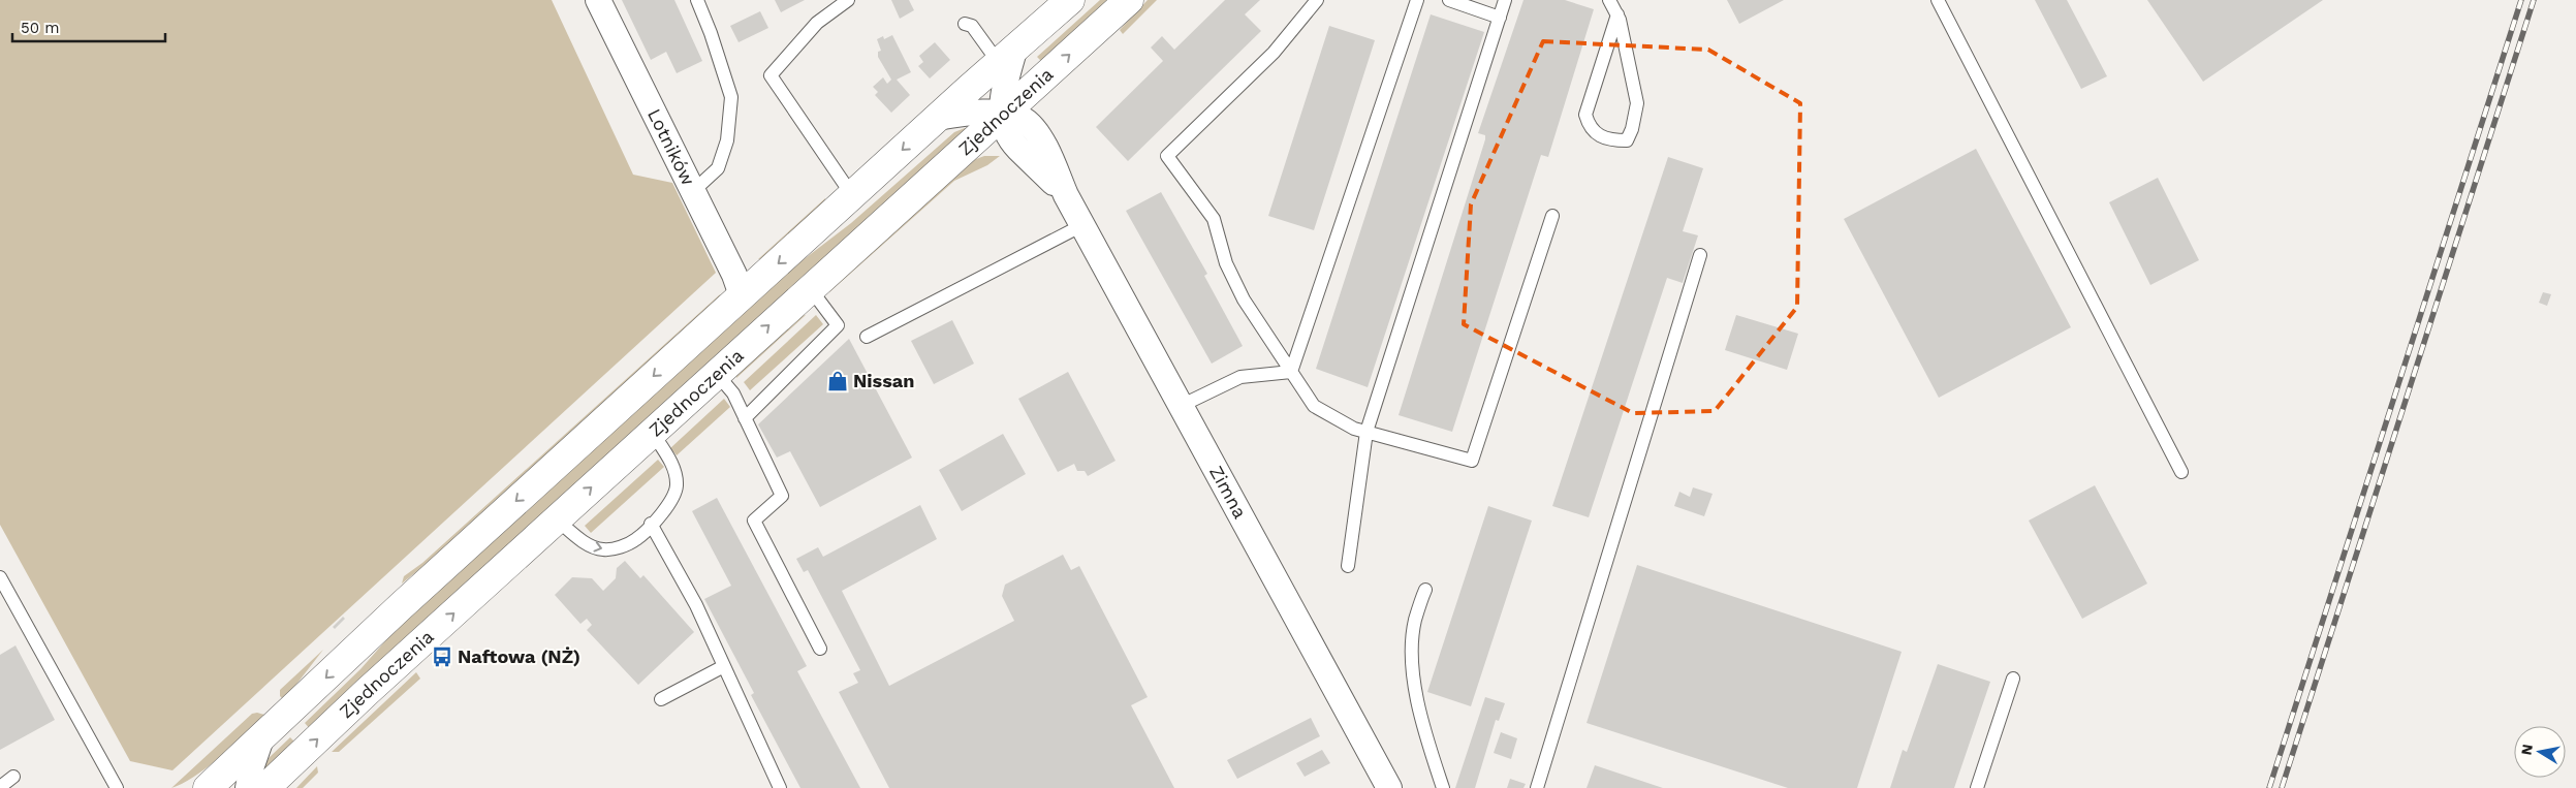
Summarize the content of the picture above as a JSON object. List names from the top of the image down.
{
  "streets": {
    "main road": ["Zjednoczenia"],
    "street": ["Lotników", "Zimna"]
  },
  "crossings": [
    ["Zjednoczenia", "Zimna"]
  ],
  "places": {
    "shop": ["Nissan"],
    "bus stop": ["Naftowa (NŻ)"]
  },
  "scale_bar": "50 m",
  "north": "left"
}
